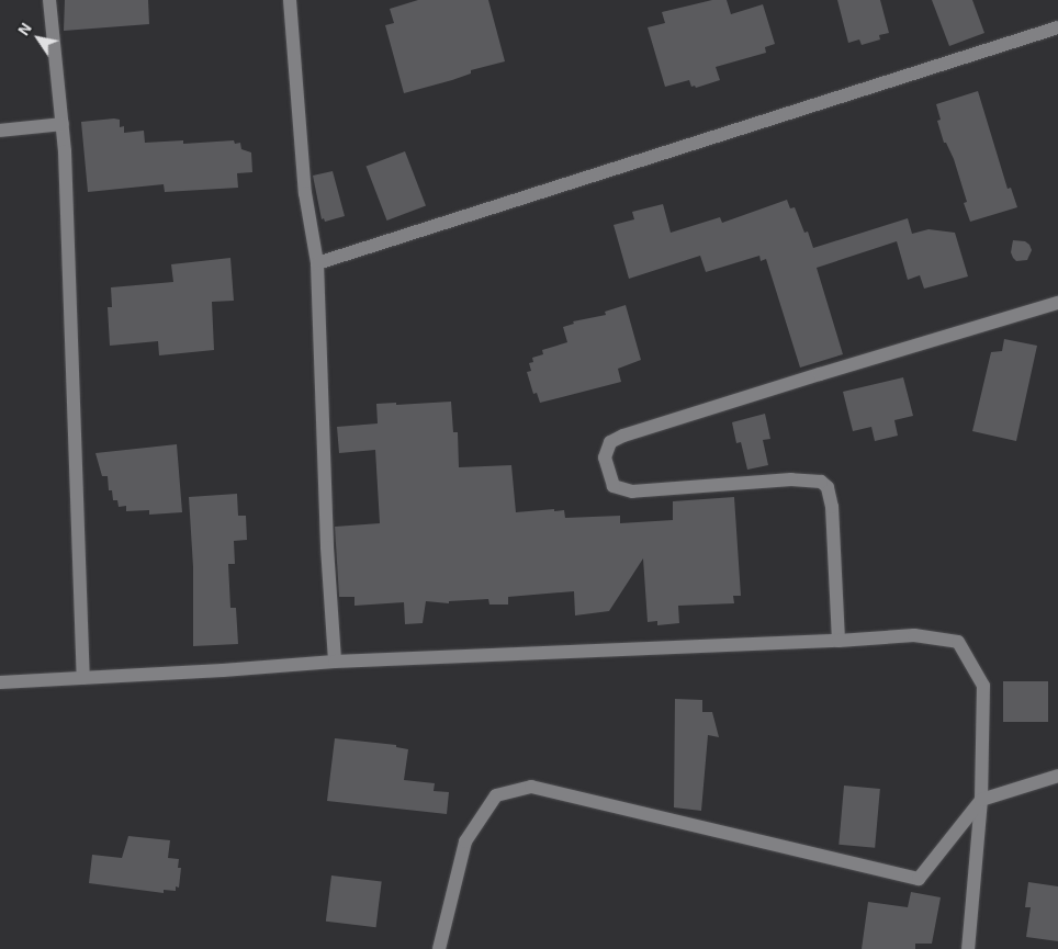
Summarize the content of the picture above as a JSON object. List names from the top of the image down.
{
  "north": "top left"
}
